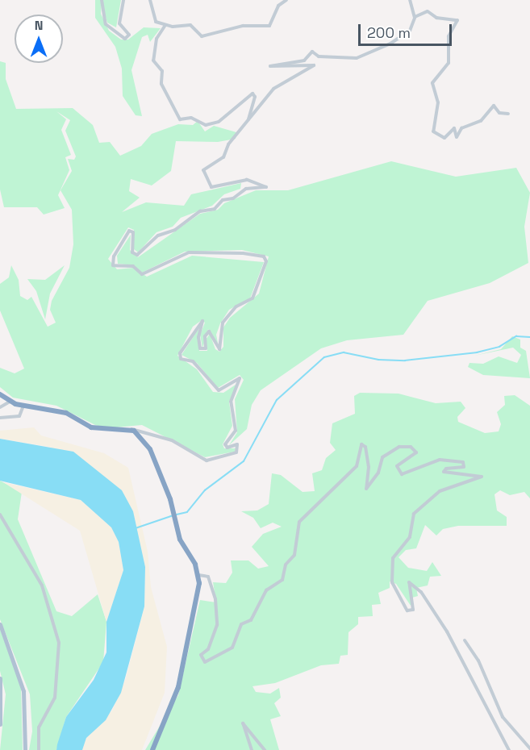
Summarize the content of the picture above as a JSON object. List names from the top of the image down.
{
  "scale_bar": "200 m",
  "north": "top"
}
